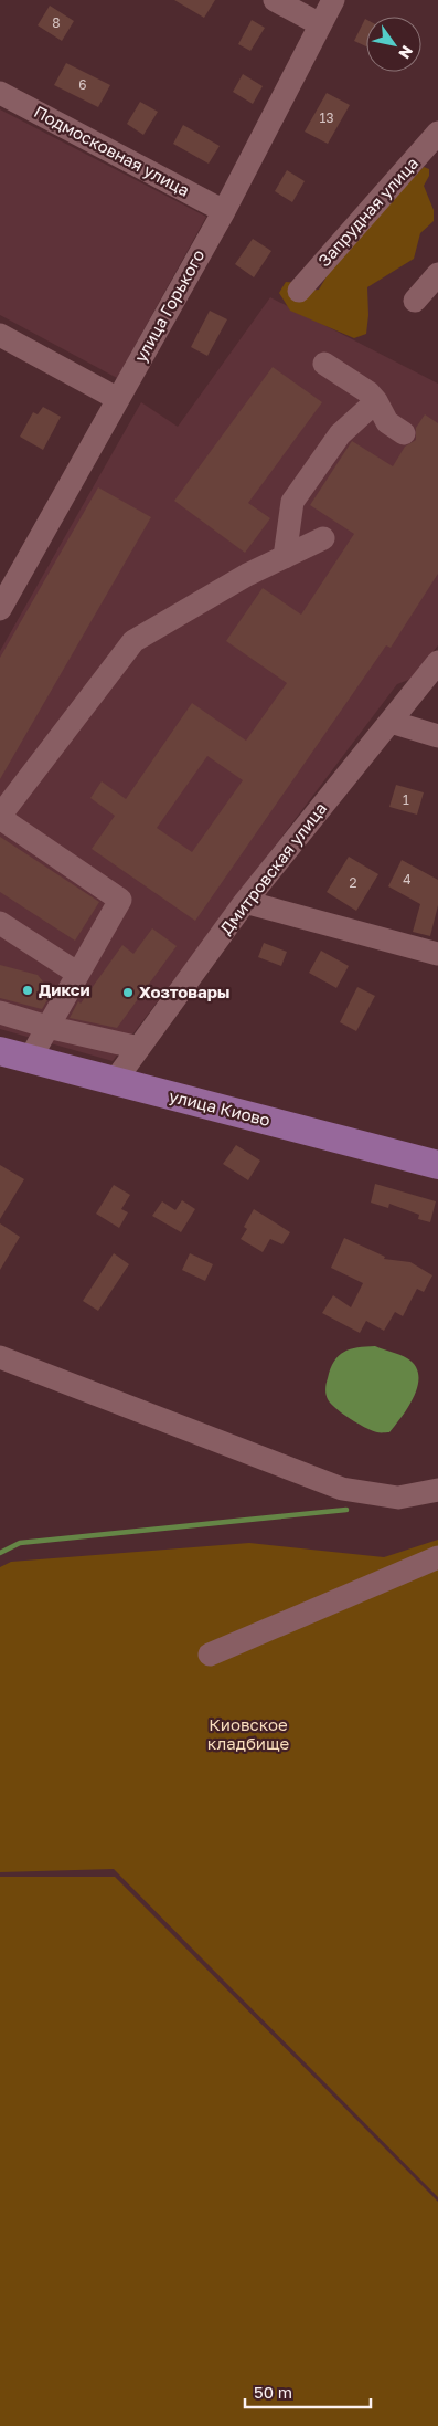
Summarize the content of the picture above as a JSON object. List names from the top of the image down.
{
  "streets": {
    "main road": ["улица Киово"],
    "street": [
      "Подмосковная улица",
      "Запрудная улица",
      "улица Горького",
      "Дмитровская улица"
    ]
  },
  "crossings": [
    ["Подмосковная улица", "улица Горького"],
    ["Дмитровская улица", "улица Киово"]
  ],
  "parks": ["Киовское кладбище"],
  "places": ["Дикси", "Хозтовары"],
  "house_numbers": [
    "8",
    "6",
    "13",
    "1",
    "4",
    "2"
  ],
  "scale_bar": "50 m",
  "north": "bottom right"
}
